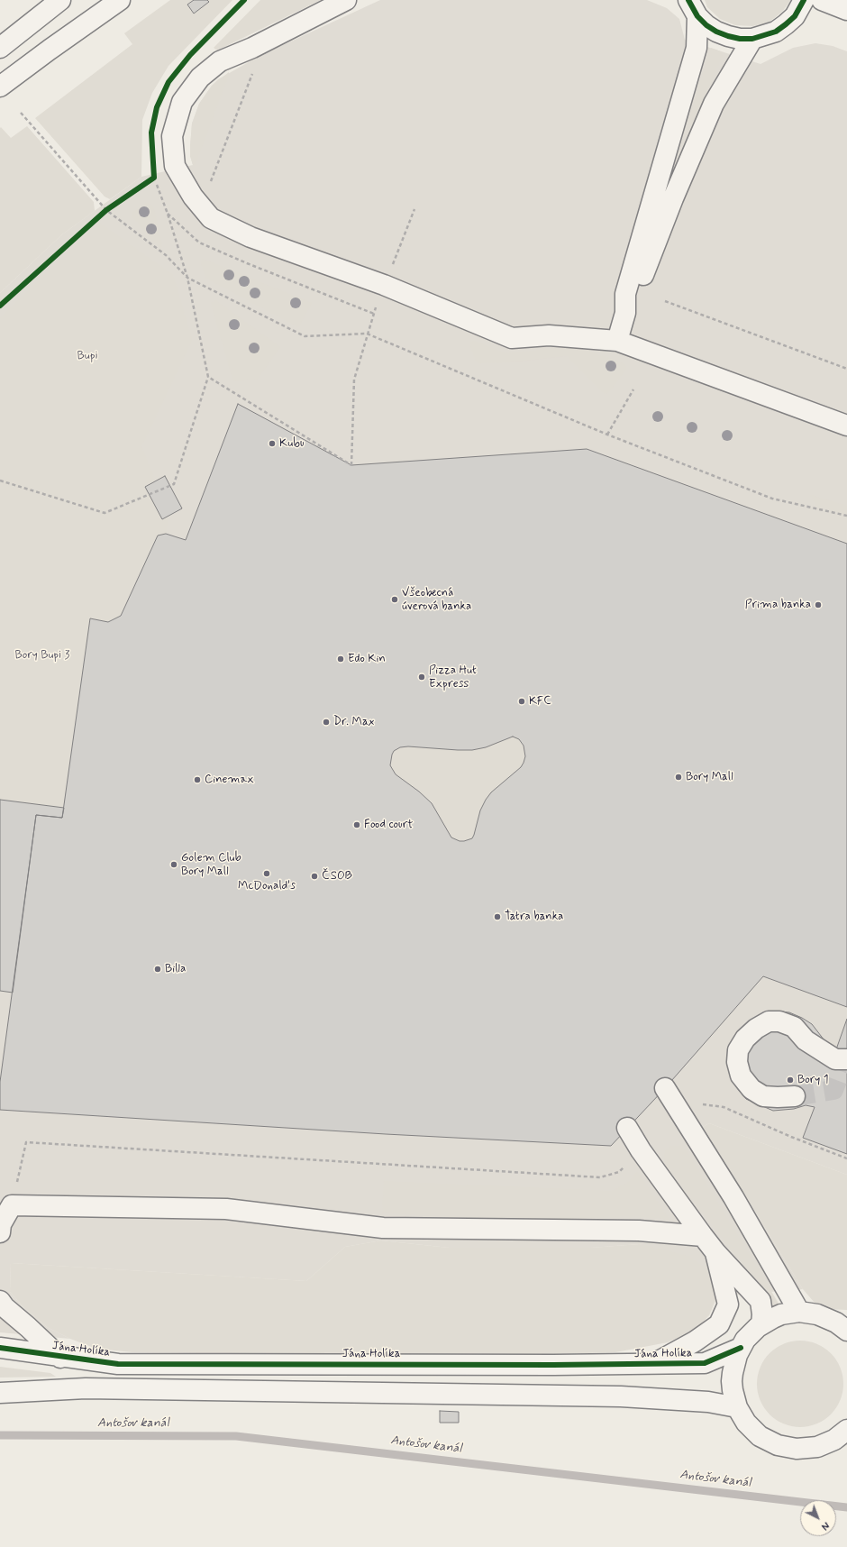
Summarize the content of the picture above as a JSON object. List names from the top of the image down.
{
  "streets": {
    "street": ["Jána Holíka"]
  },
  "water": ["Antošov kanál"],
  "parks": ["Bupi", "Bory Bupi 3"],
  "places": [
    "Kubu",
    "Všeobecná úverová banka",
    "Prima banka",
    "Edo Kin",
    "Pizza Hut Express",
    "KFC",
    "Dr. Max",
    "Bory Mall",
    "Cinemax",
    "Food court",
    "Golem Club Bory Mall",
    "McDonald's",
    "ČSOB",
    "Tatra banka",
    "Billa",
    "Bory 1"
  ],
  "north": "bottom right"
}
